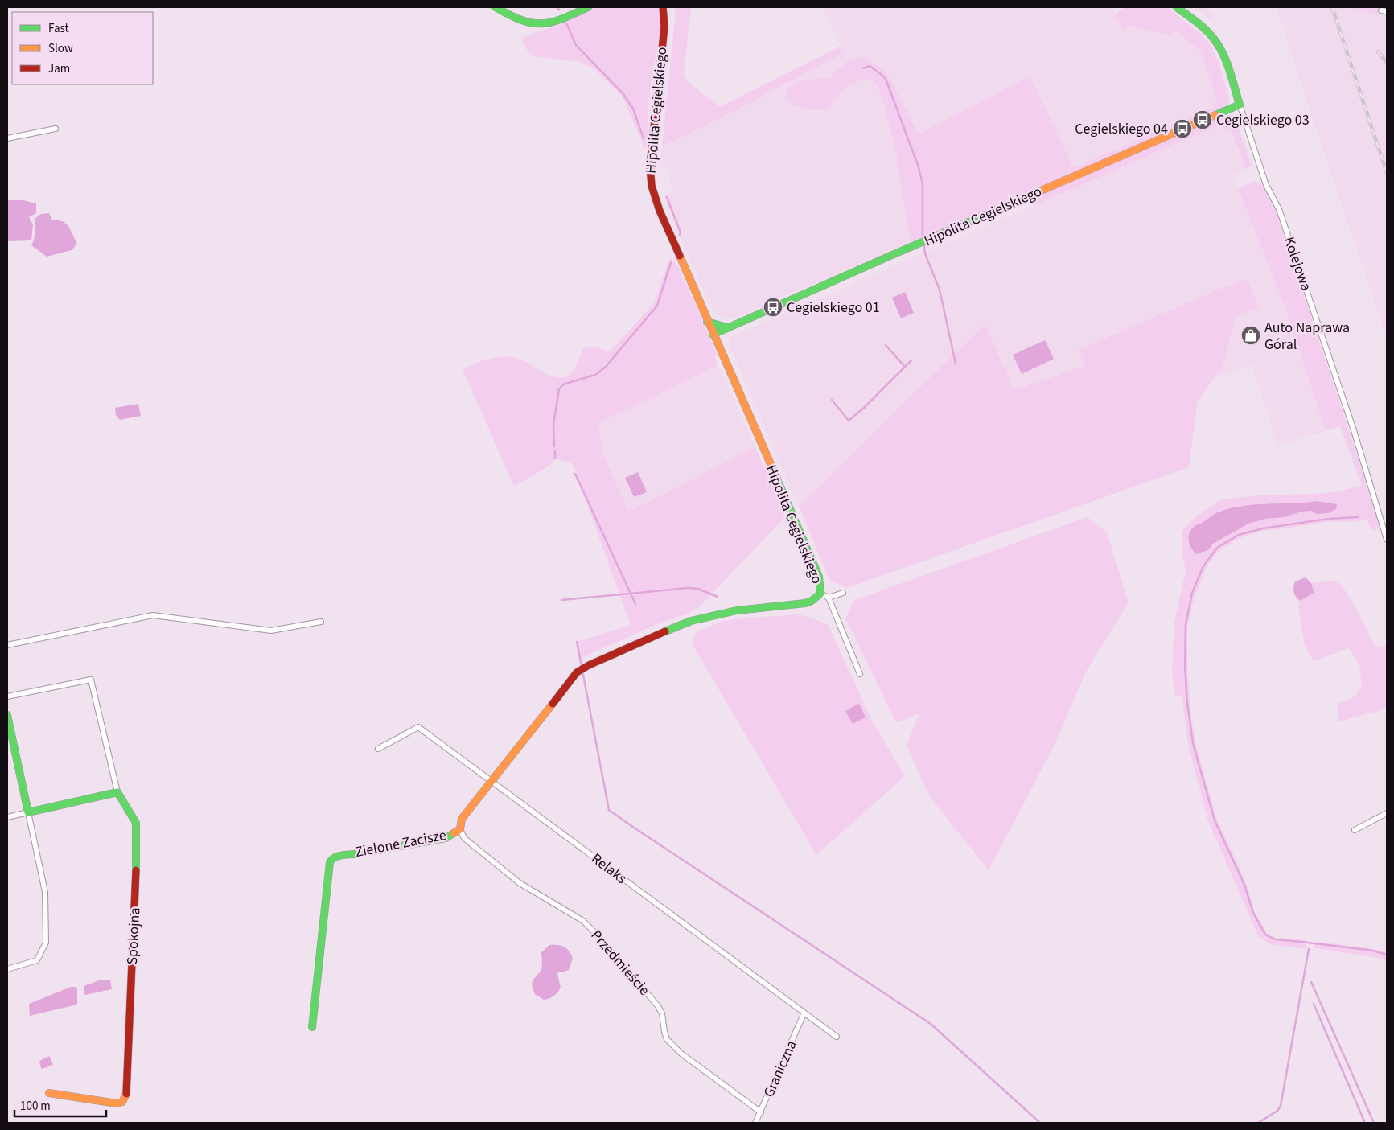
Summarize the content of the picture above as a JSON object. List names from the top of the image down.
{
  "streets": {
    "street": [
      "Hipolita Cegielskiego",
      "Kolejowa",
      "Zielone Zacisze",
      "Relaks",
      "Spokojna",
      "Przedmieście",
      "Graniczna"
    ]
  },
  "crossings": [
    ["Hipolita Cegielskiego", "Kolejowa"],
    ["Hipolita Cegielskiego", "Zielone Zacisze"],
    ["Zielone Zacisze", "Relaks"],
    ["Zielone Zacisze", "Przedmieście"],
    ["Relaks", "Graniczna"],
    ["Przedmieście", "Graniczna"]
  ],
  "places": {
    "bus stop": ["Cegielskiego 03", "Cegielskiego 04", "Cegielskiego 01"],
    "shop": ["Auto Naprawa Góral"]
  },
  "legend": ["Fast", "Slow", "Jam"],
  "scale_bar": "100 m"
}
